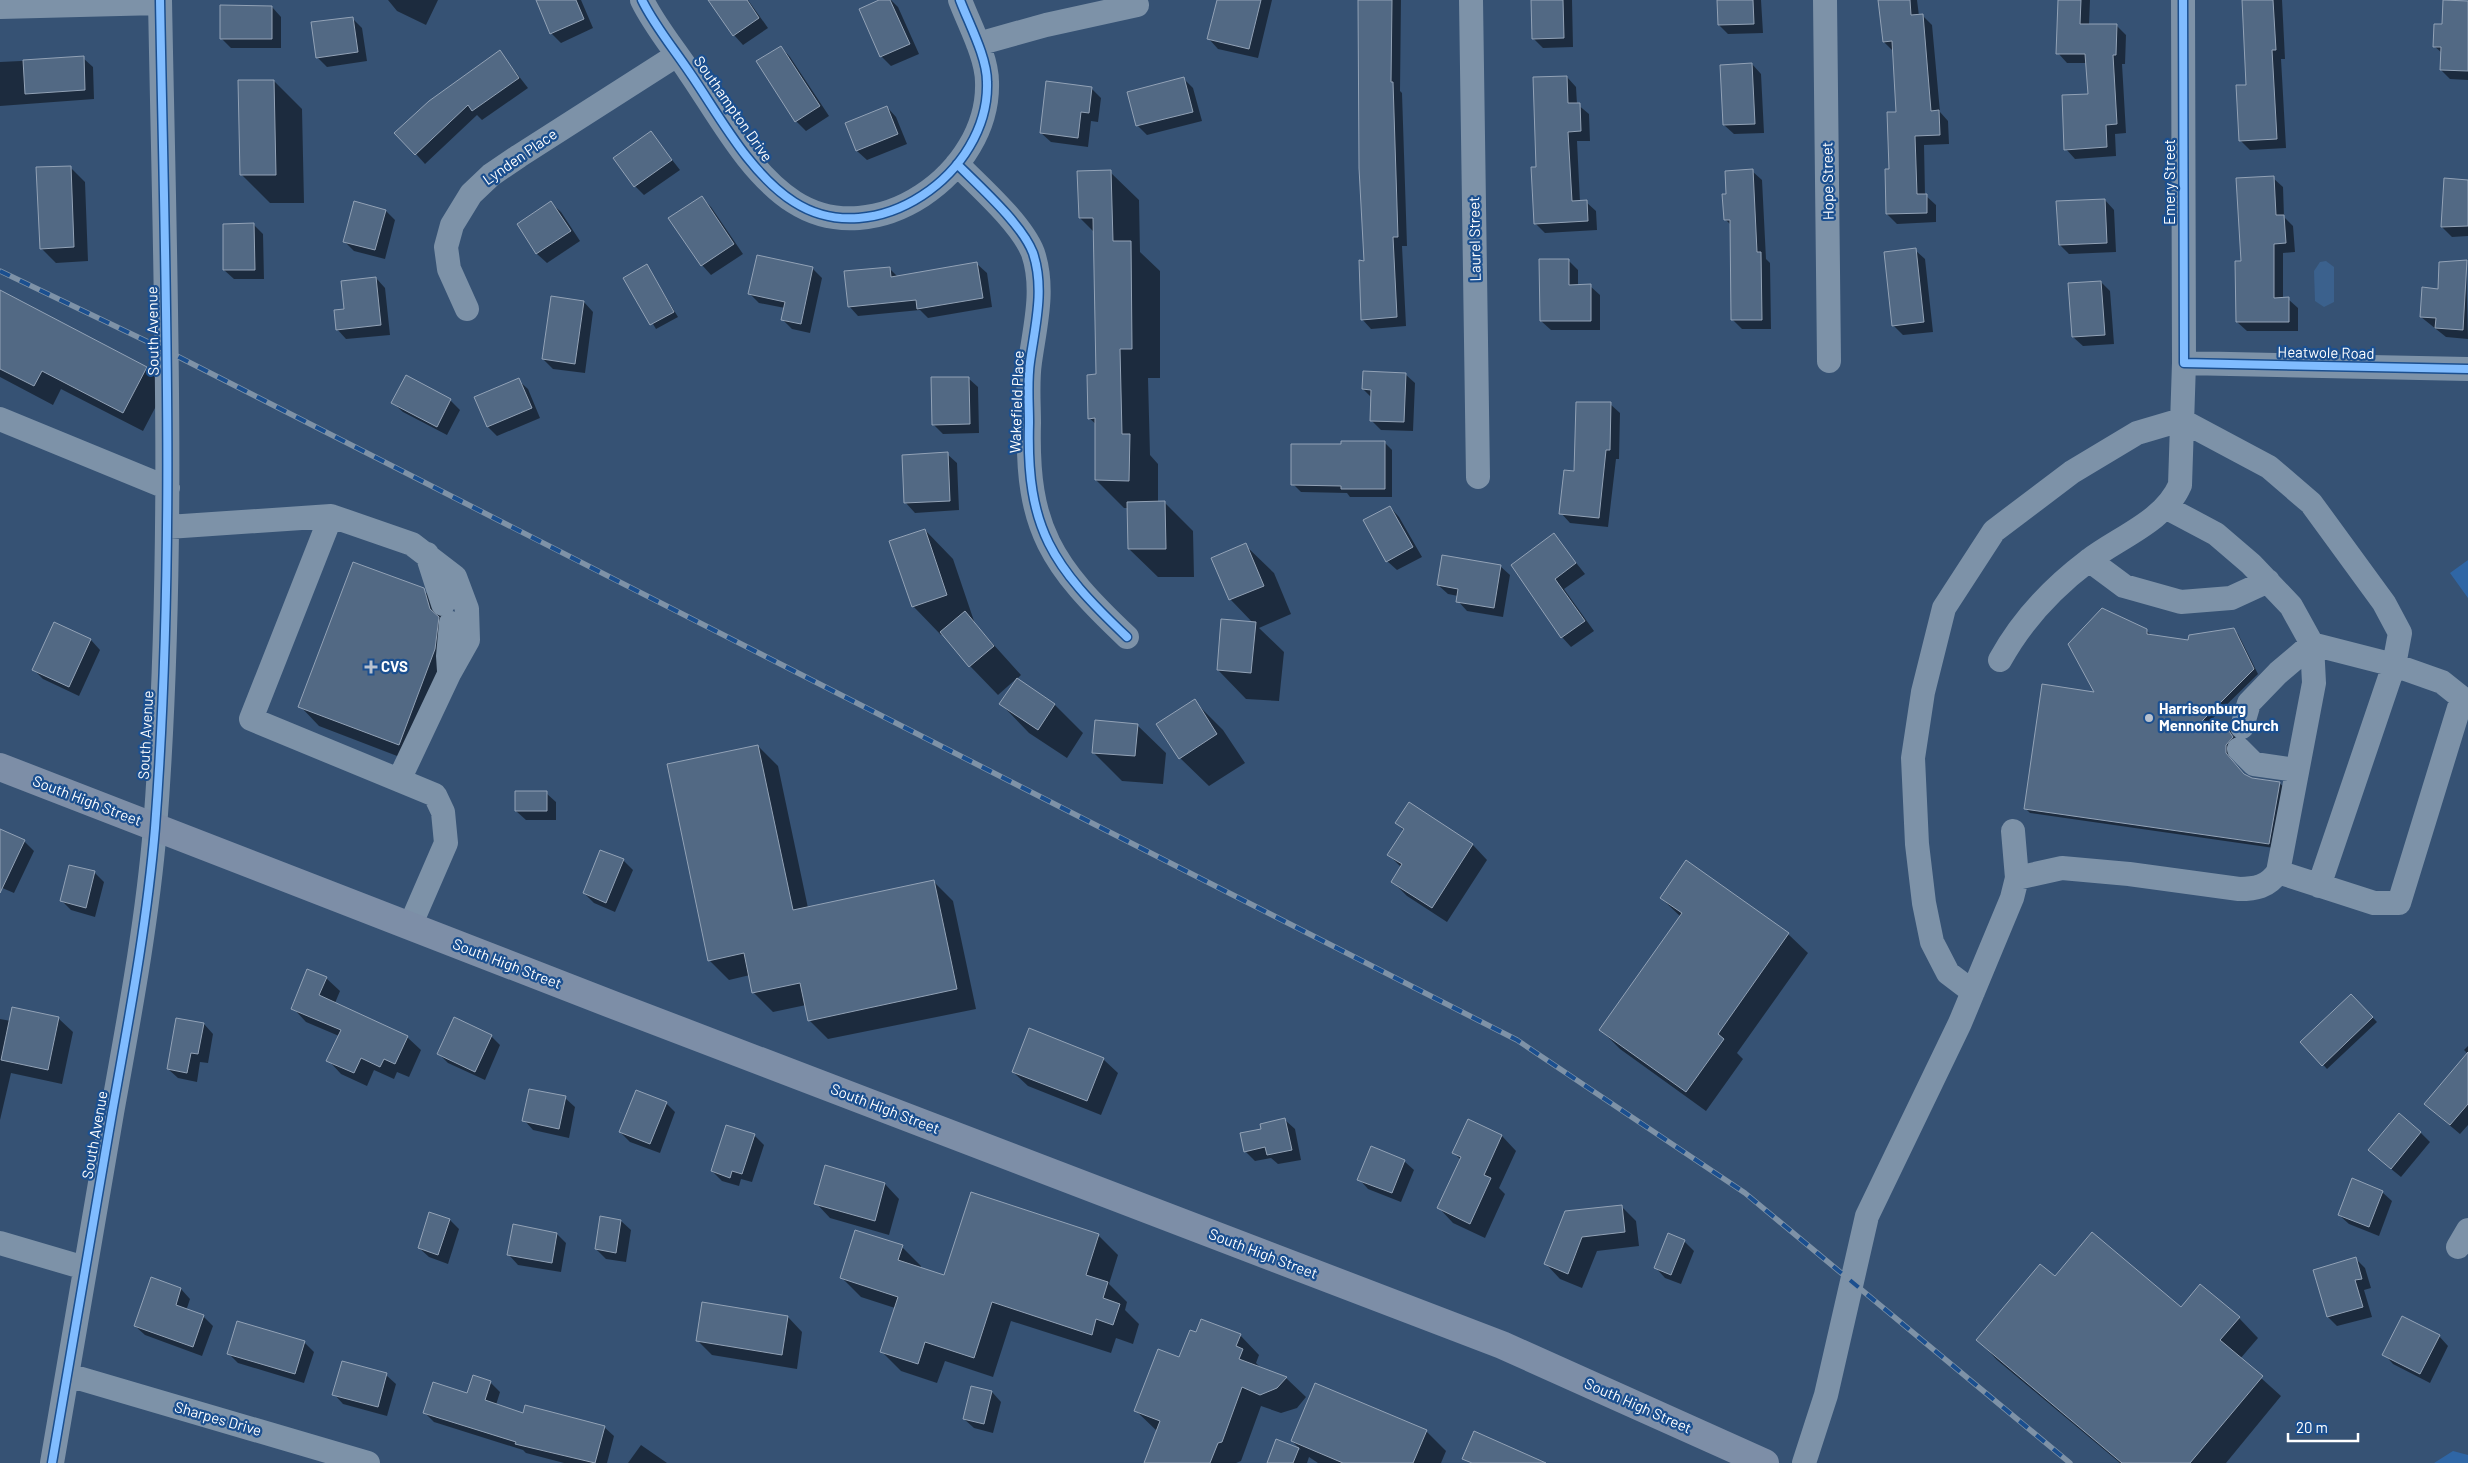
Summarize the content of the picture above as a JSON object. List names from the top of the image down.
{
  "streets": {
    "main road": ["South High Street"],
    "street": [
      "Southampton Drive",
      "Lynden Place",
      "Hope Street",
      "Emery Street",
      "Laurel Street",
      "South Avenue",
      "Heatwole Road",
      "Wakefield Place",
      "Sharpes Drive"
    ]
  },
  "crossings": [
    ["Southampton Drive", "Lynden Place"],
    ["Southampton Drive", "Wakefield Place"],
    ["Emery Street", "Heatwole Road"],
    ["South Avenue", "South High Street"],
    ["South Avenue", "Sharpes Drive"]
  ],
  "places": {
    "health": ["CVS"],
    "other": ["Harrisonburg Mennonite Church"]
  },
  "scale_bar": "20 m"
}
